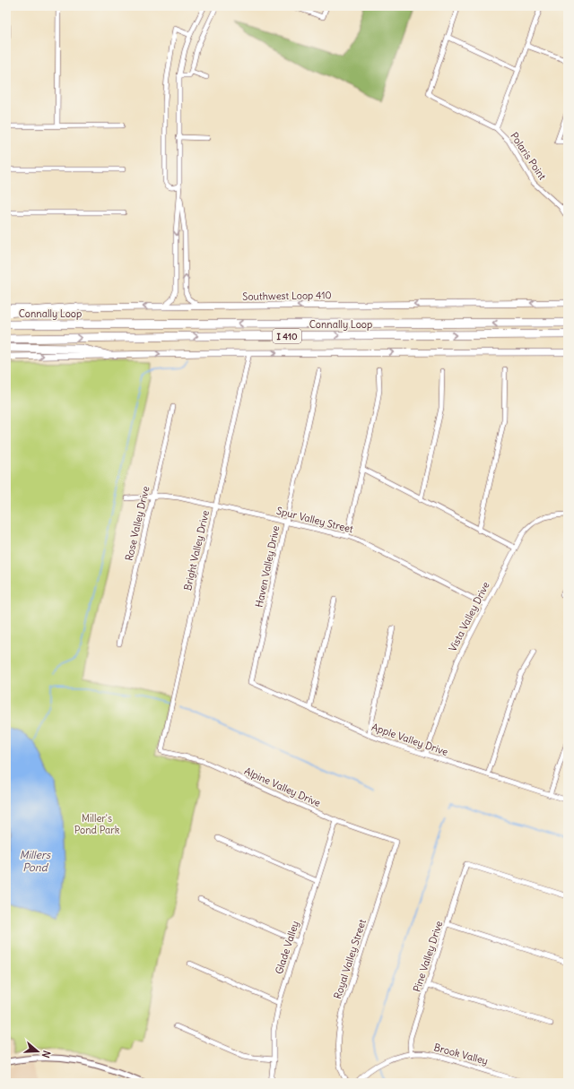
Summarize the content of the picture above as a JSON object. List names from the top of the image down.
{
  "streets": {
    "highway": ["Connally Loop", "I 410"],
    "main road": ["Southwest Loop 410"],
    "street": [
      "Polaris Point",
      "Spur Valley Street",
      "Rose Valley Drive",
      "Bright Valley Drive",
      "Haven Valley Drive",
      "Vista Valley Drive",
      "Apple Valley Drive",
      "Alpine Valley Drive",
      "Glade Valley",
      "Pine Valley Drive",
      "Royal Valley Street",
      "Brook Valley"
    ]
  },
  "crossings": [
    ["Spur Valley Street", "Rose Valley Drive"],
    ["Spur Valley Street", "Bright Valley Drive"],
    ["Spur Valley Street", "Haven Valley Drive"],
    ["Spur Valley Street", "Vista Valley Drive"],
    ["Bright Valley Drive", "Alpine Valley Drive"],
    ["Haven Valley Drive", "Apple Valley Drive"],
    ["Vista Valley Drive", "Apple Valley Drive"],
    ["Alpine Valley Drive", "Glade Valley"],
    ["Alpine Valley Drive", "Royal Valley Street"],
    ["Pine Valley Drive", "Brook Valley"]
  ],
  "water": ["Millers Pond"],
  "parks": ["Miller's Pond Park"],
  "north": "right"
}
